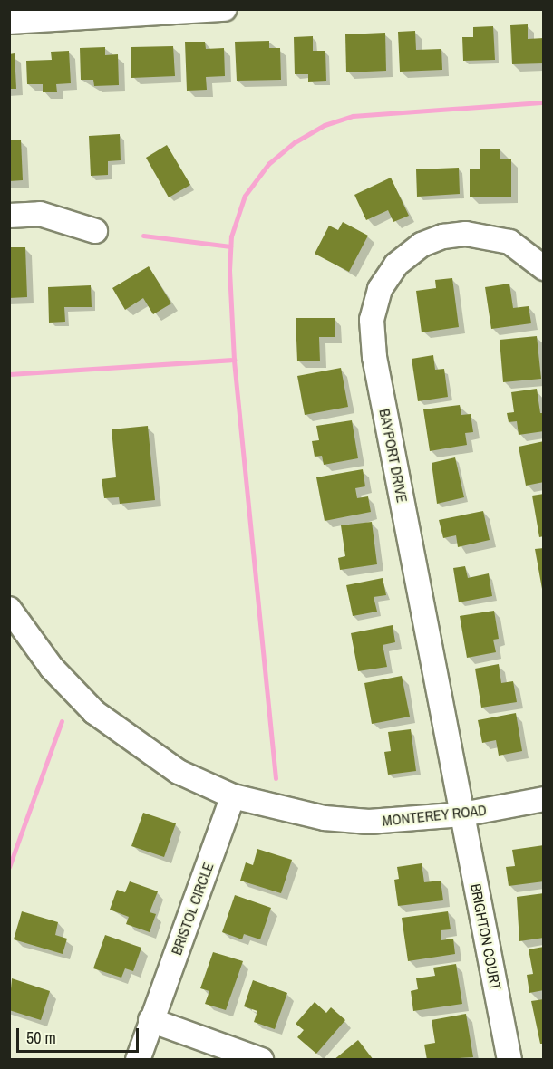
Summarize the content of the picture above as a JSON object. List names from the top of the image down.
{
  "streets": {
    "street": [
      "BAYPORT DRIVE",
      "MONTEREY ROAD",
      "BRISTOL CIRCLE",
      "BRIGHTON COURT"
    ]
  },
  "crossings": [
    ["BAYPORT DRIVE", "MONTEREY ROAD"],
    ["BAYPORT DRIVE", "BRIGHTON COURT"],
    ["MONTEREY ROAD", "BRISTOL CIRCLE"],
    ["MONTEREY ROAD", "BRIGHTON COURT"]
  ],
  "scale_bar": "50 m"
}
